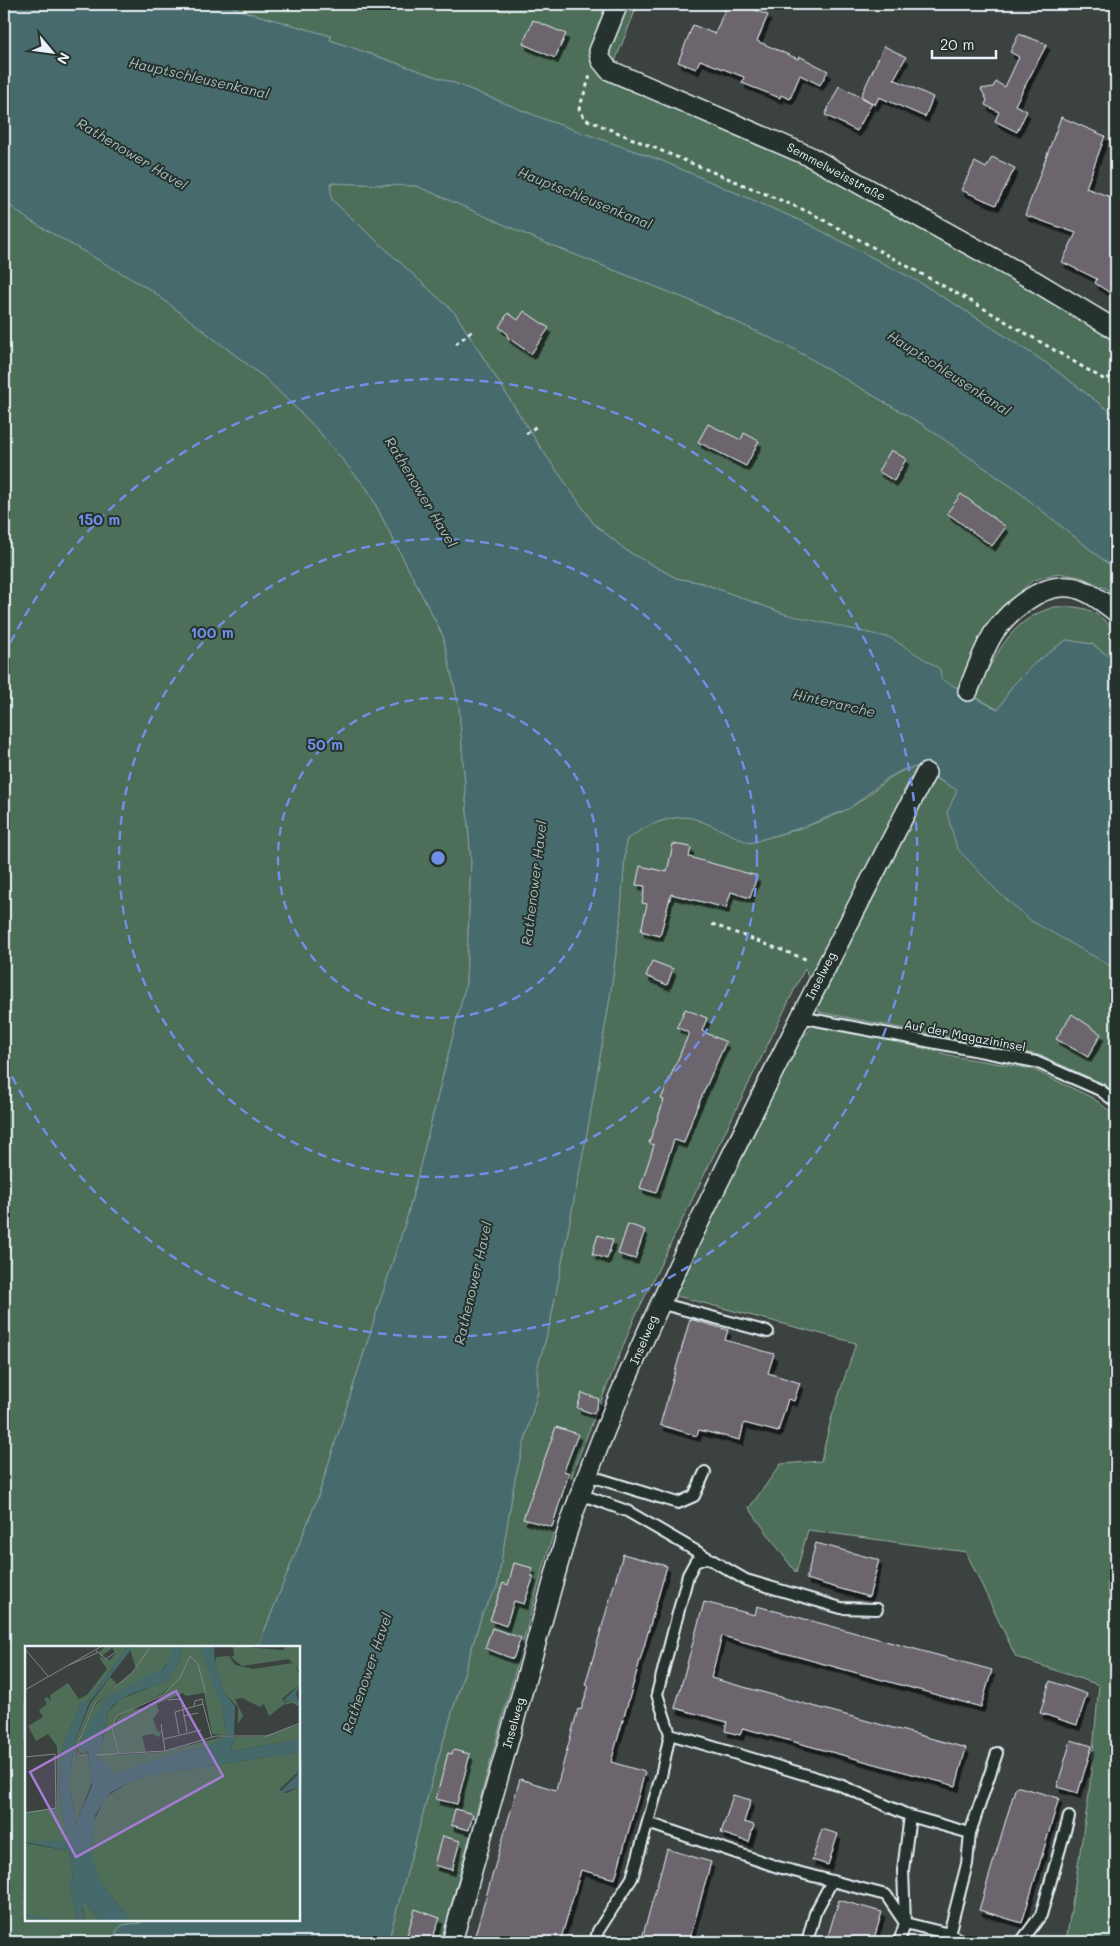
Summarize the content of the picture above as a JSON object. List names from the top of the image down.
{
  "streets": {
    "street": ["Semmelweisstraße", "Inselweg"],
    "lane": ["Auf der Magazininsel"]
  },
  "crossings": [
    ["Inselweg", "Auf der Magazininsel"]
  ],
  "water": ["Hauptschleusenkanal", "Rathenower Havel", "Hinterarche"],
  "scale_bar": "20 m",
  "north": "bottom right",
  "rings": ["150 m", "100 m", "50 m"]
}
